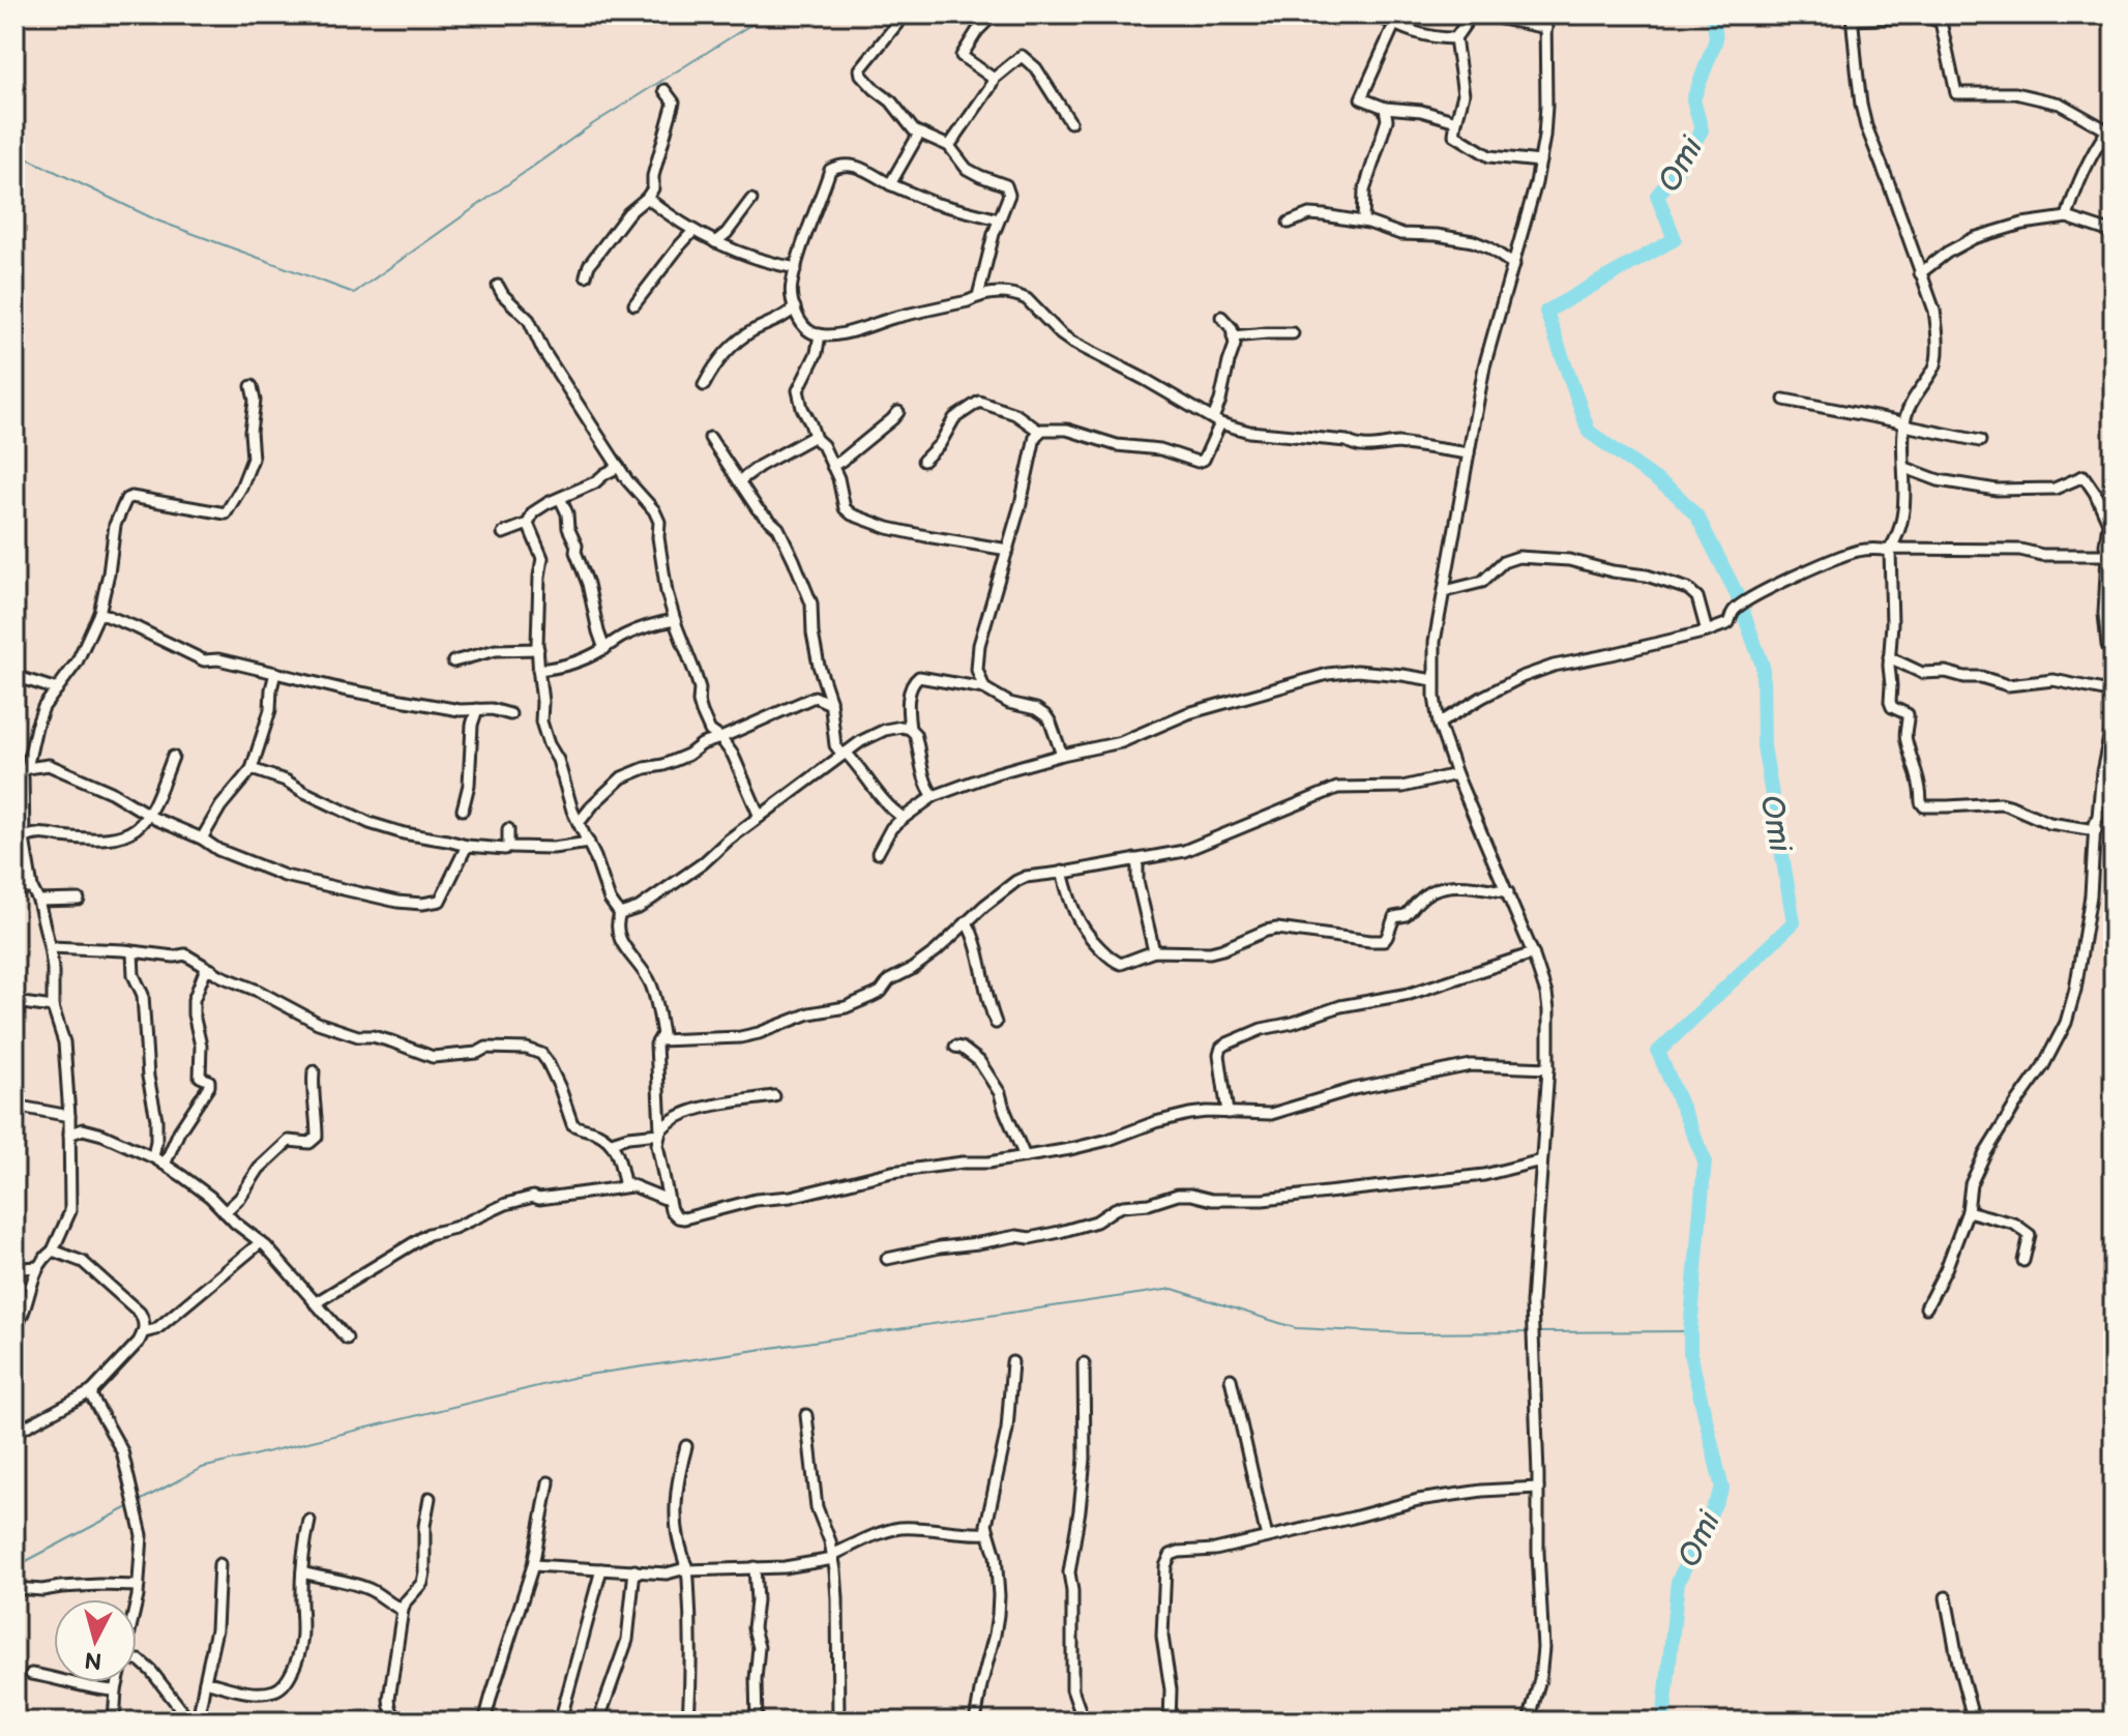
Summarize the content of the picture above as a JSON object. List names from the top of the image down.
{
  "water": ["Omi"],
  "north": "bottom"
}
